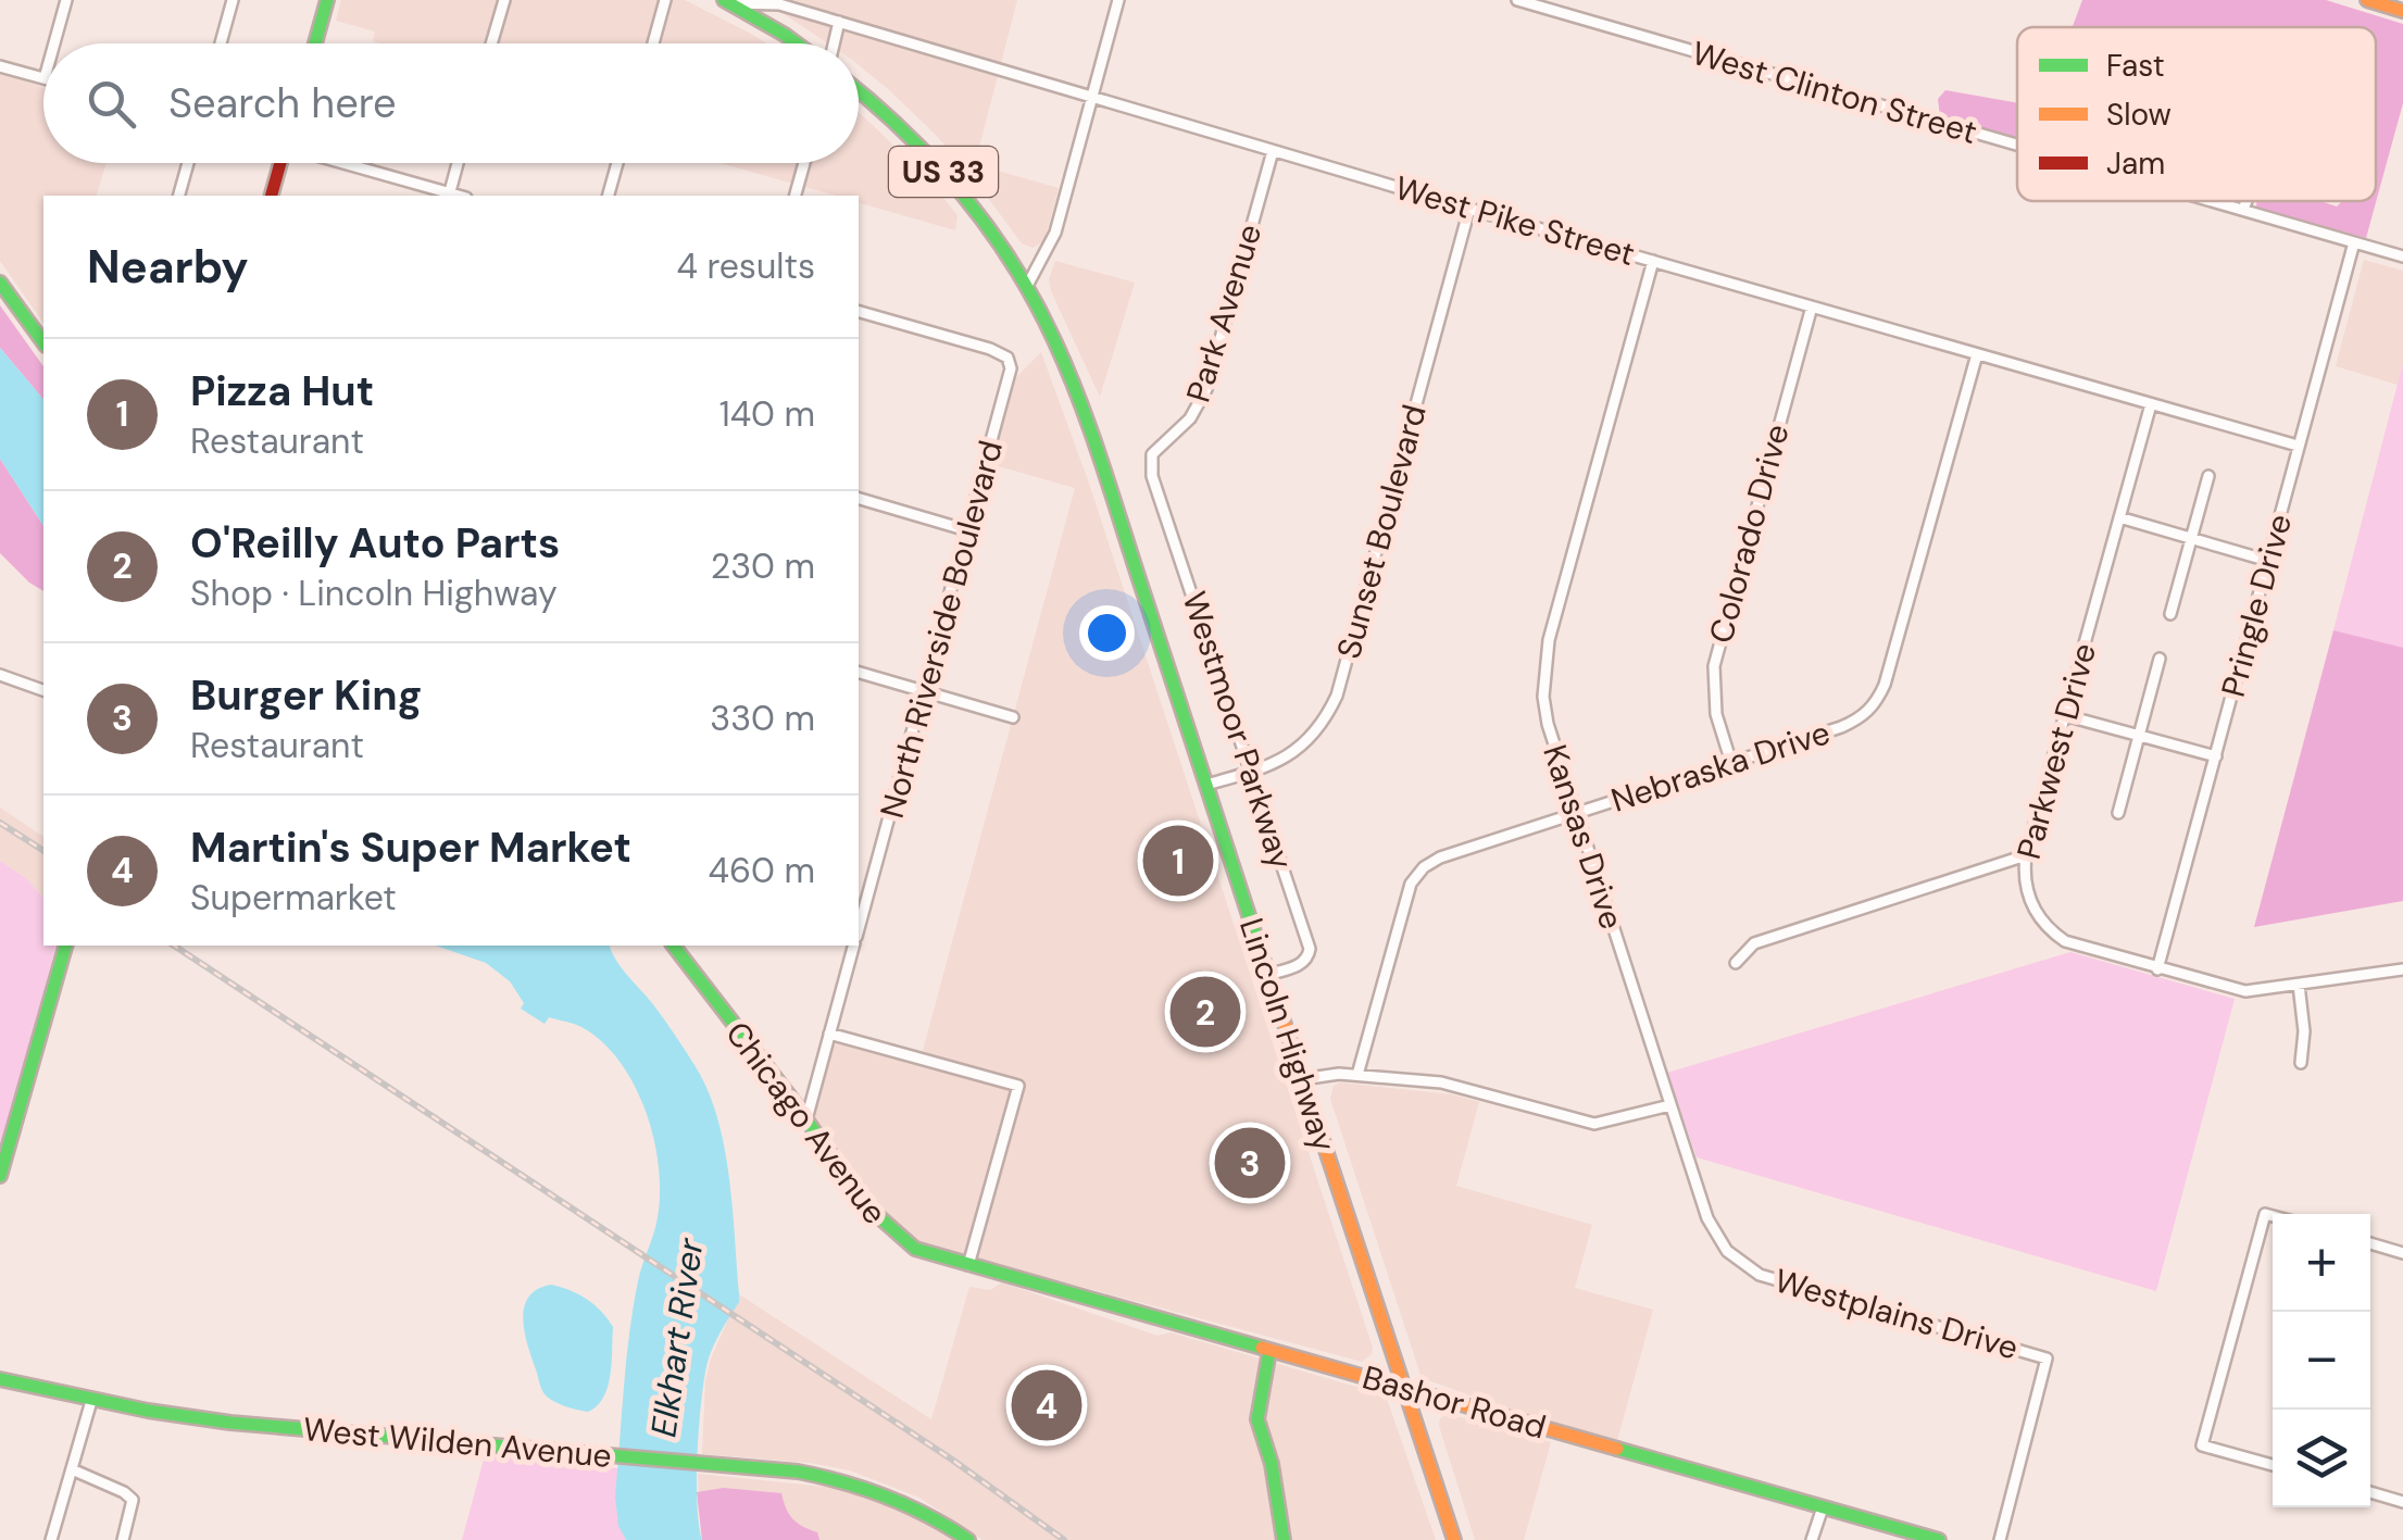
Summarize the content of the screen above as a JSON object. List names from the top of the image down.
{
  "streets": {
    "main road": [
      "US 33",
      "Lincoln Highway",
      "Chicago Avenue",
      "Bashor Road",
      "West Wilden Avenue"
    ],
    "street": [
      "West Clinton Street",
      "West Pike Street",
      "Park Avenue",
      "Sunset Boulevard",
      "Colorado Drive",
      "Pringle Drive",
      "North Riverside Boulevard",
      "Westmoor Parkway",
      "Parkwest Drive",
      "Nebraska Drive",
      "Kansas Drive",
      "Westplains Drive"
    ]
  },
  "crossings": [
    ["West Clinton Street", "Pringle Drive"],
    ["US 33", "Lincoln Highway"],
    ["West Pike Street", "Park Avenue"],
    ["West Pike Street", "Sunset Boulevard"],
    ["West Pike Street", "Colorado Drive"],
    ["West Pike Street", "Pringle Drive"],
    ["West Pike Street", "Parkwest Drive"],
    ["West Pike Street", "Nebraska Drive"],
    ["West Pike Street", "Kansas Drive"],
    ["Park Avenue", "Westmoor Parkway"],
    ["Sunset Boulevard", "Westmoor Parkway"],
    ["Sunset Boulevard", "Lincoln Highway"],
    ["Colorado Drive", "Nebraska Drive"],
    ["Pringle Drive", "Parkwest Drive"],
    ["North Riverside Boulevard", "Chicago Avenue"],
    ["Westmoor Parkway", "Lincoln Highway"],
    ["Nebraska Drive", "Kansas Drive"],
    ["Kansas Drive", "Westplains Drive"],
    ["Lincoln Highway", "Bashor Road"],
    ["Chicago Avenue", "Bashor Road"]
  ],
  "water": ["Elkhart River"],
  "legend": ["Fast", "Slow", "Jam"],
  "page": {
    "search": "Search here",
    "heading": ["Nearby", "4 results"],
    "list": [
      {
        "mark": "1",
        "name": "Pizza Hut",
        "note": "Restaurant",
        "value": "140 m"
      },
      {
        "mark": "2",
        "name": "O'Reilly Auto Parts",
        "note": "Shop · Lincoln Highway",
        "value": "230 m"
      },
      {
        "mark": "3",
        "name": "Burger King",
        "note": "Restaurant",
        "value": "330 m"
      },
      {
        "mark": "4",
        "name": "Martin's Super Market",
        "note": "Supermarket",
        "value": "460 m"
      }
    ],
    "pins": [
      "1",
      "2",
      "3",
      "4"
    ],
    "map_buttons": ["+", "−"]
  }
}
